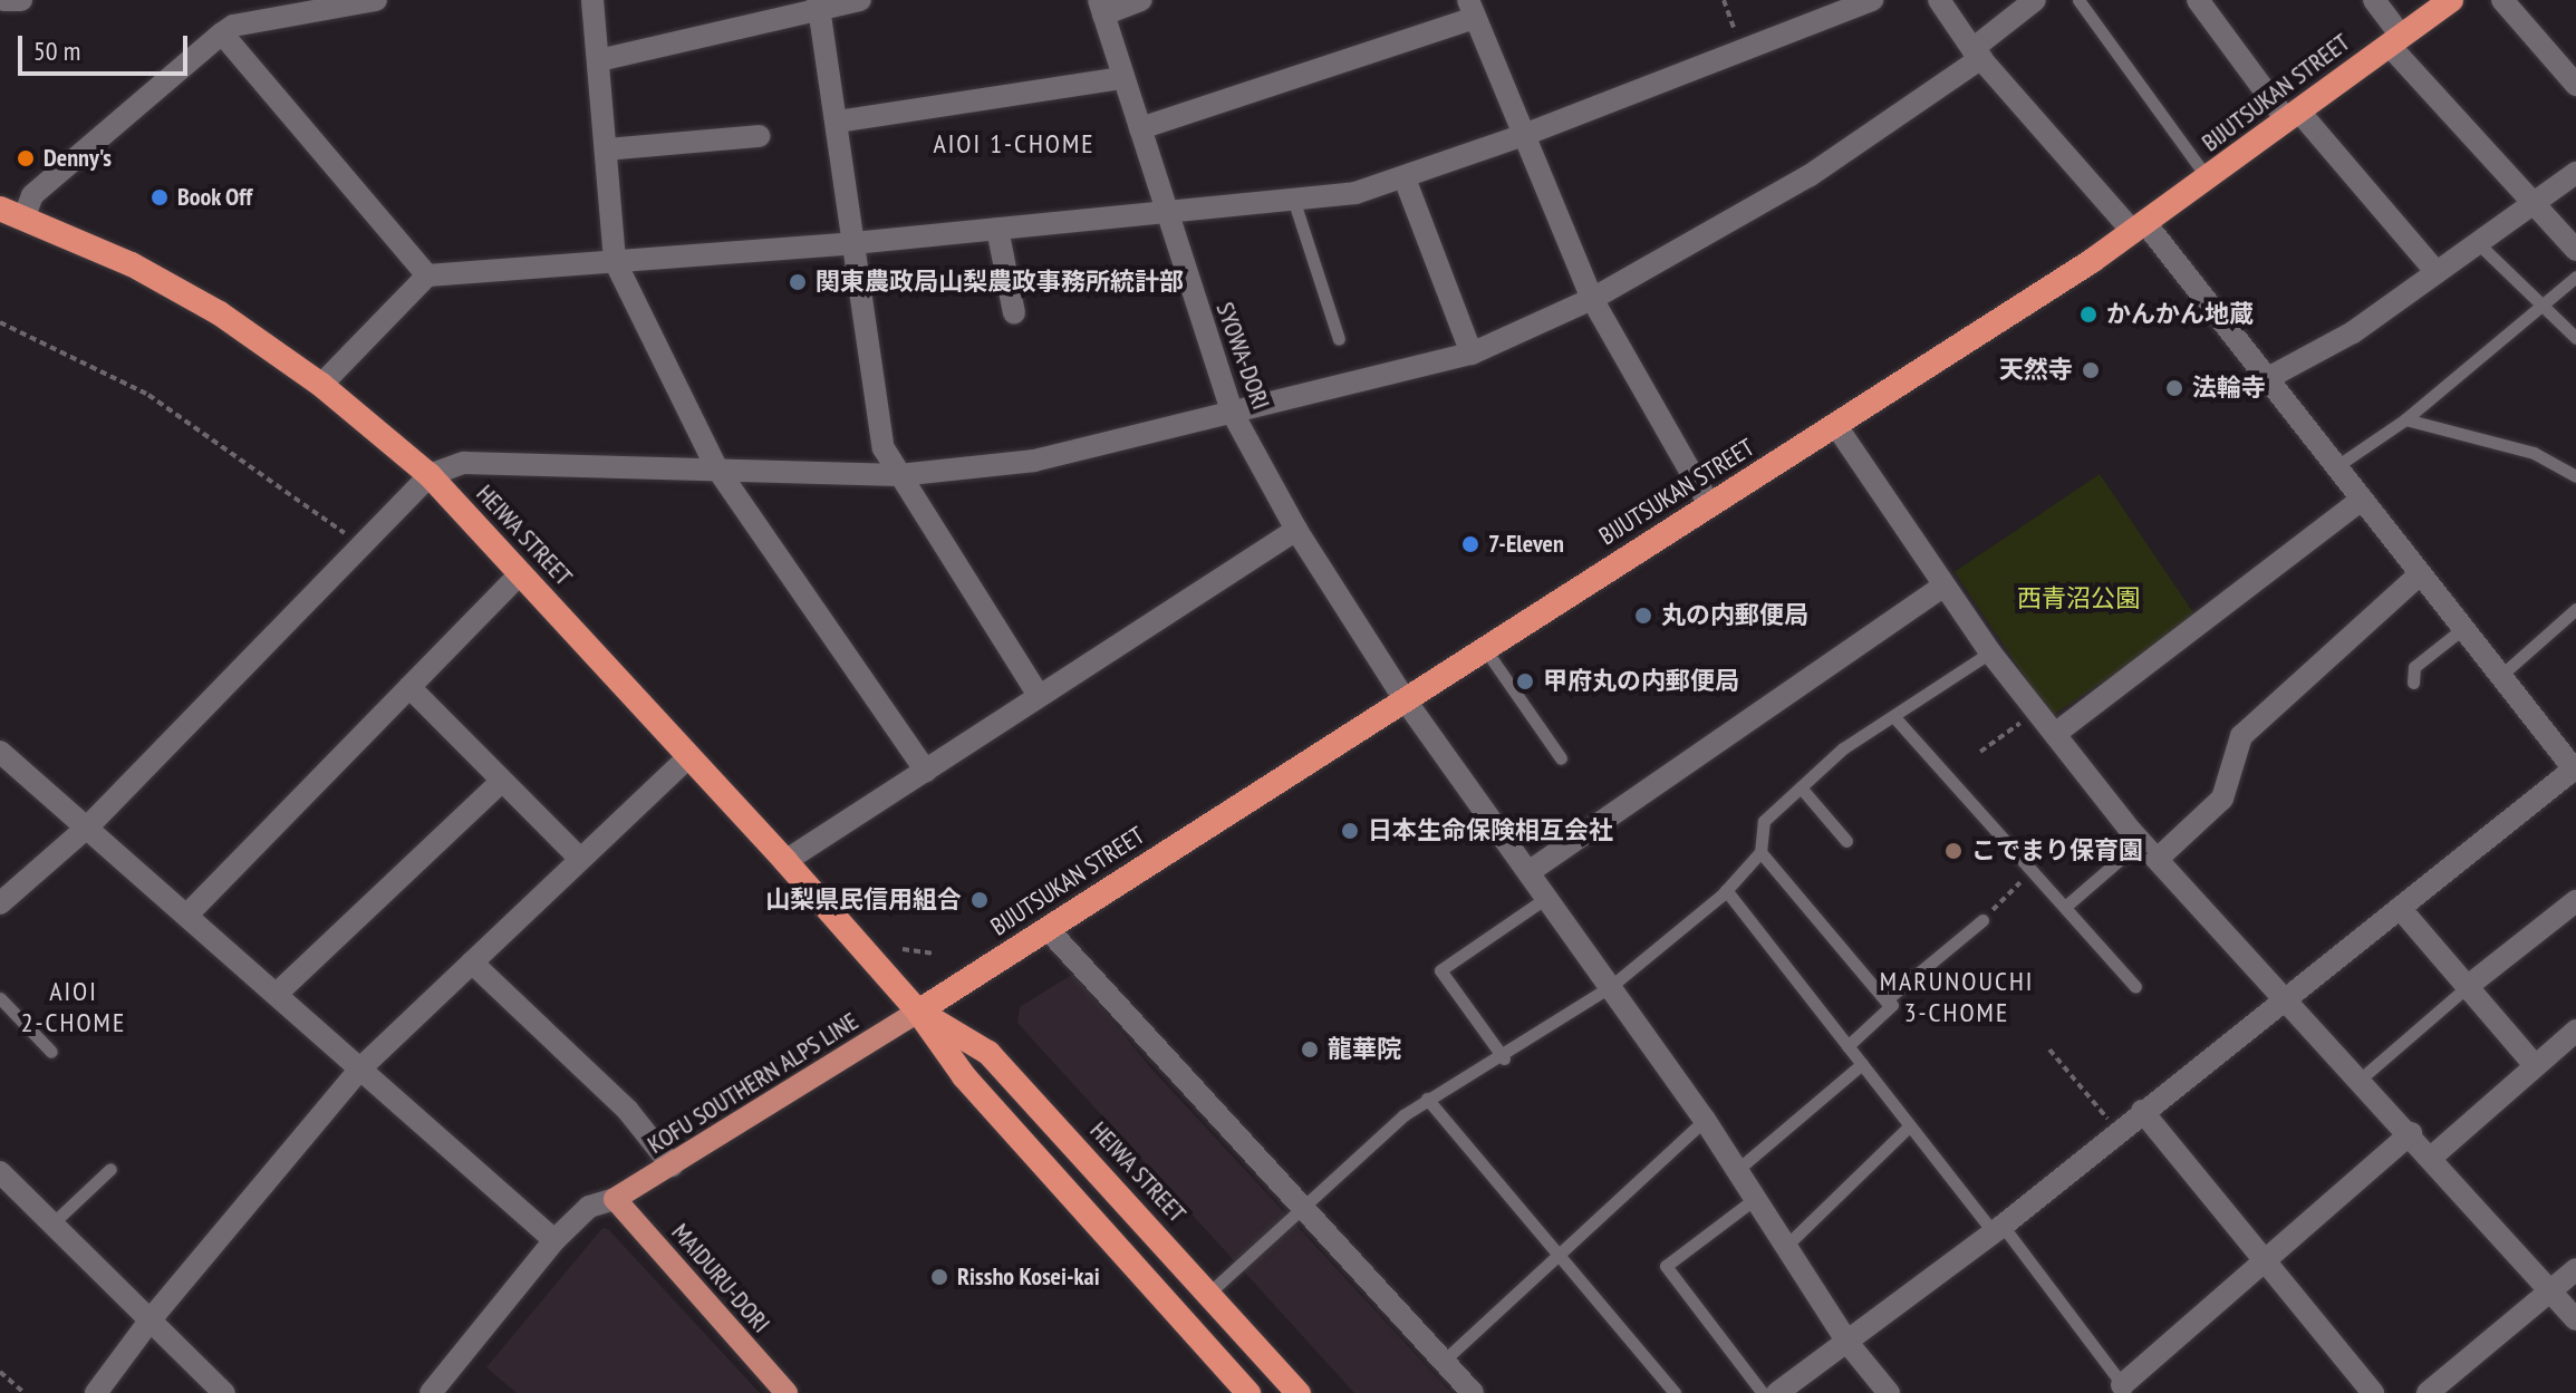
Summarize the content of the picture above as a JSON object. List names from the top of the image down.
{
  "streets": {
    "highway": ["BIJUTSUKAN STREET", "HEIWA STREET"],
    "main road": ["KOFU SOUTHERN ALPS LINE", "MAIDURU-DORI"],
    "street": ["SYOWA-DORI"]
  },
  "crossings": [
    ["BIJUTSUKAN STREET", "SYOWA-DORI"],
    ["BIJUTSUKAN STREET", "HEIWA STREET"],
    ["BIJUTSUKAN STREET", "KOFU SOUTHERN ALPS LINE"],
    ["HEIWA STREET", "KOFU SOUTHERN ALPS LINE"],
    ["KOFU SOUTHERN ALPS LINE", "MAIDURU-DORI"]
  ],
  "districts": ["AIOI 1-CHOME", "MARUNOUCHI 3-CHOME", "AIOI 2-CHOME"],
  "parks": ["西青沼公園"],
  "places": [
    "Denny's",
    "Book Off",
    "関東農政局山梨農政事務所統計部",
    "かんかん地蔵",
    "天然寺",
    "法輪寺",
    "7-Eleven",
    "丸の内郵便局",
    "甲府丸の内郵便局",
    "日本生命保険相互会社",
    "こでまり保育園",
    "山梨県民信用組合",
    "龍華院",
    "Rissho Kosei-kai"
  ],
  "scale_bar": "50 m"
}
